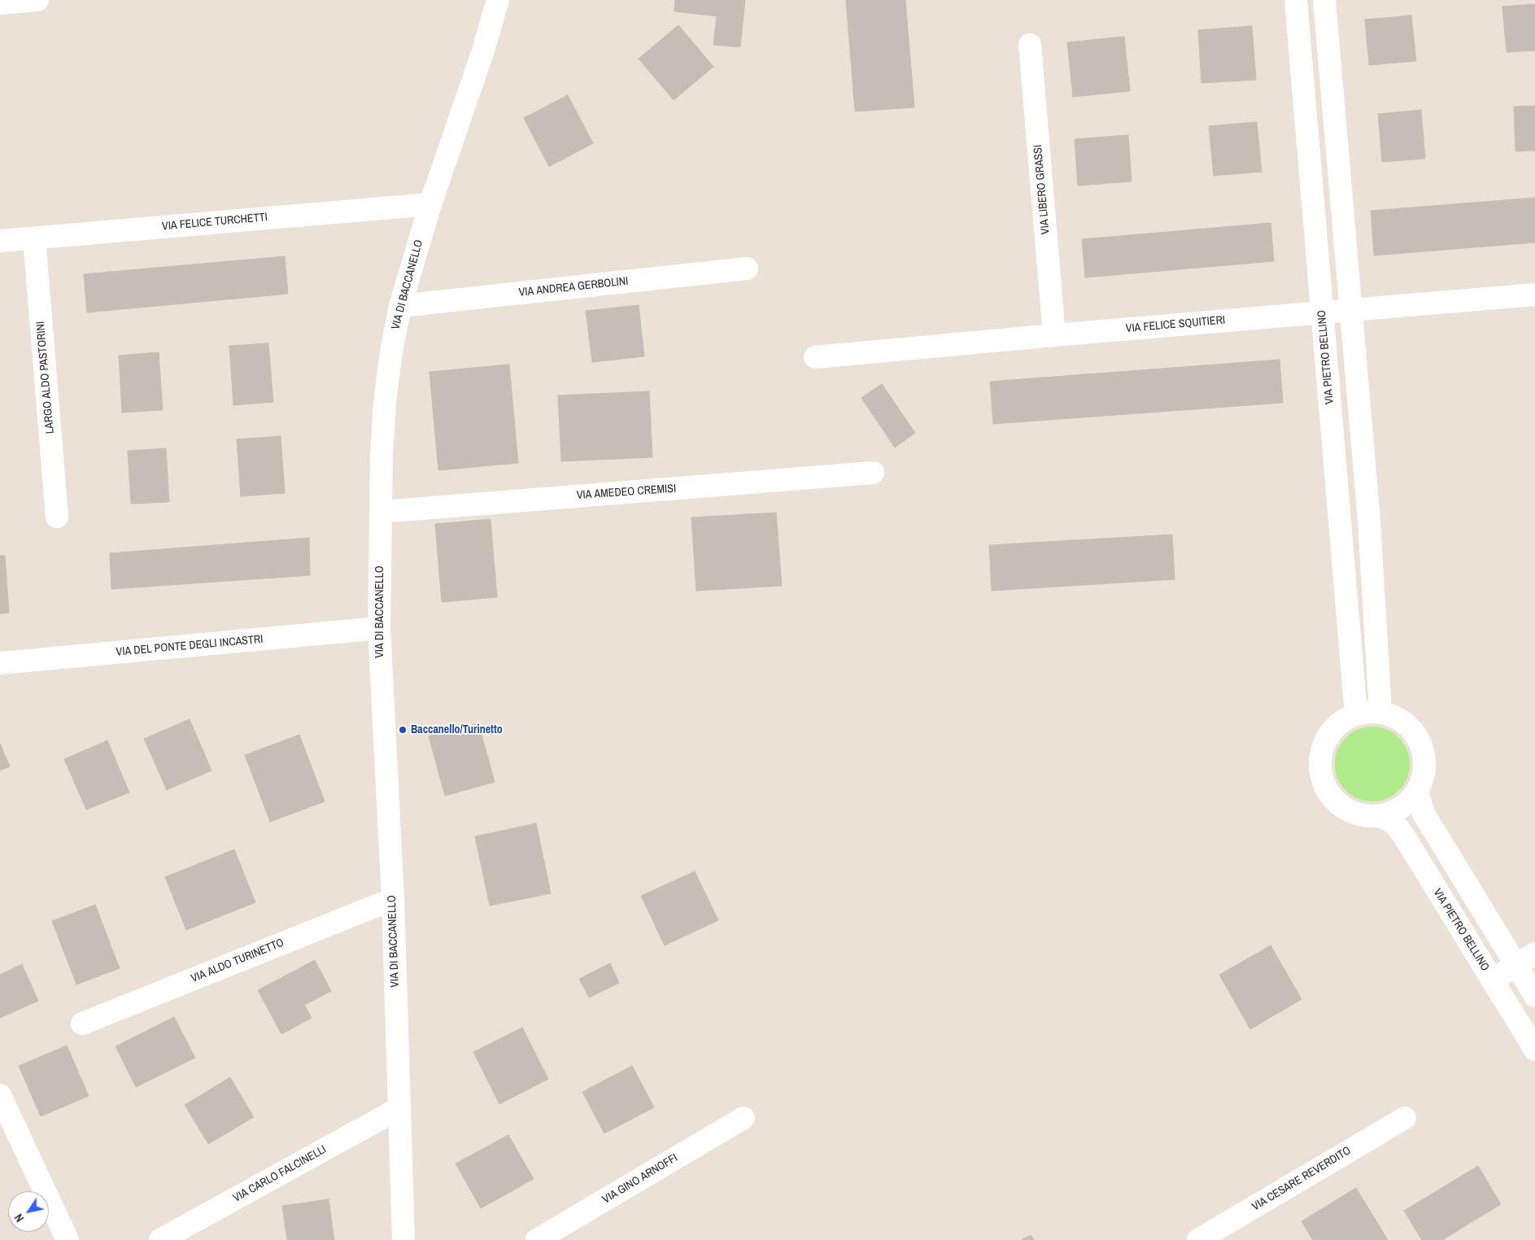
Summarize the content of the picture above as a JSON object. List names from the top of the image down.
{
  "streets": {
    "street": [
      "VIA LIBERO GRASSI",
      "VIA FELICE TURCHETTI",
      "VIA DI BACCANELLO",
      "VIA ANDREA GERBOLINI",
      "VIA FELICE SQUITIERI",
      "VIA PIETRO BELLINO",
      "LARGO ALDO PASTORINI",
      "VIA AMEDEO CREMISI",
      "VIA DEL PONTE DEGLI INCASTRI",
      "VIA ALDO TURINETTO",
      "VIA CARLO FALCINELLI",
      "VIA GINO ARNOFFI",
      "VIA CESARE REVERDITO"
    ]
  },
  "crossings": [
    ["VIA LIBERO GRASSI", "VIA FELICE SQUITIERI"],
    ["VIA FELICE TURCHETTI", "VIA DI BACCANELLO"],
    ["VIA FELICE TURCHETTI", "LARGO ALDO PASTORINI"],
    ["VIA DI BACCANELLO", "VIA ANDREA GERBOLINI"],
    ["VIA DI BACCANELLO", "VIA AMEDEO CREMISI"],
    ["VIA DI BACCANELLO", "VIA DEL PONTE DEGLI INCASTRI"],
    ["VIA DI BACCANELLO", "VIA ALDO TURINETTO"],
    ["VIA DI BACCANELLO", "VIA CARLO FALCINELLI"],
    ["VIA FELICE SQUITIERI", "VIA PIETRO BELLINO"]
  ],
  "places": ["Baccanello/Turinetto"],
  "north": "bottom left"
}
